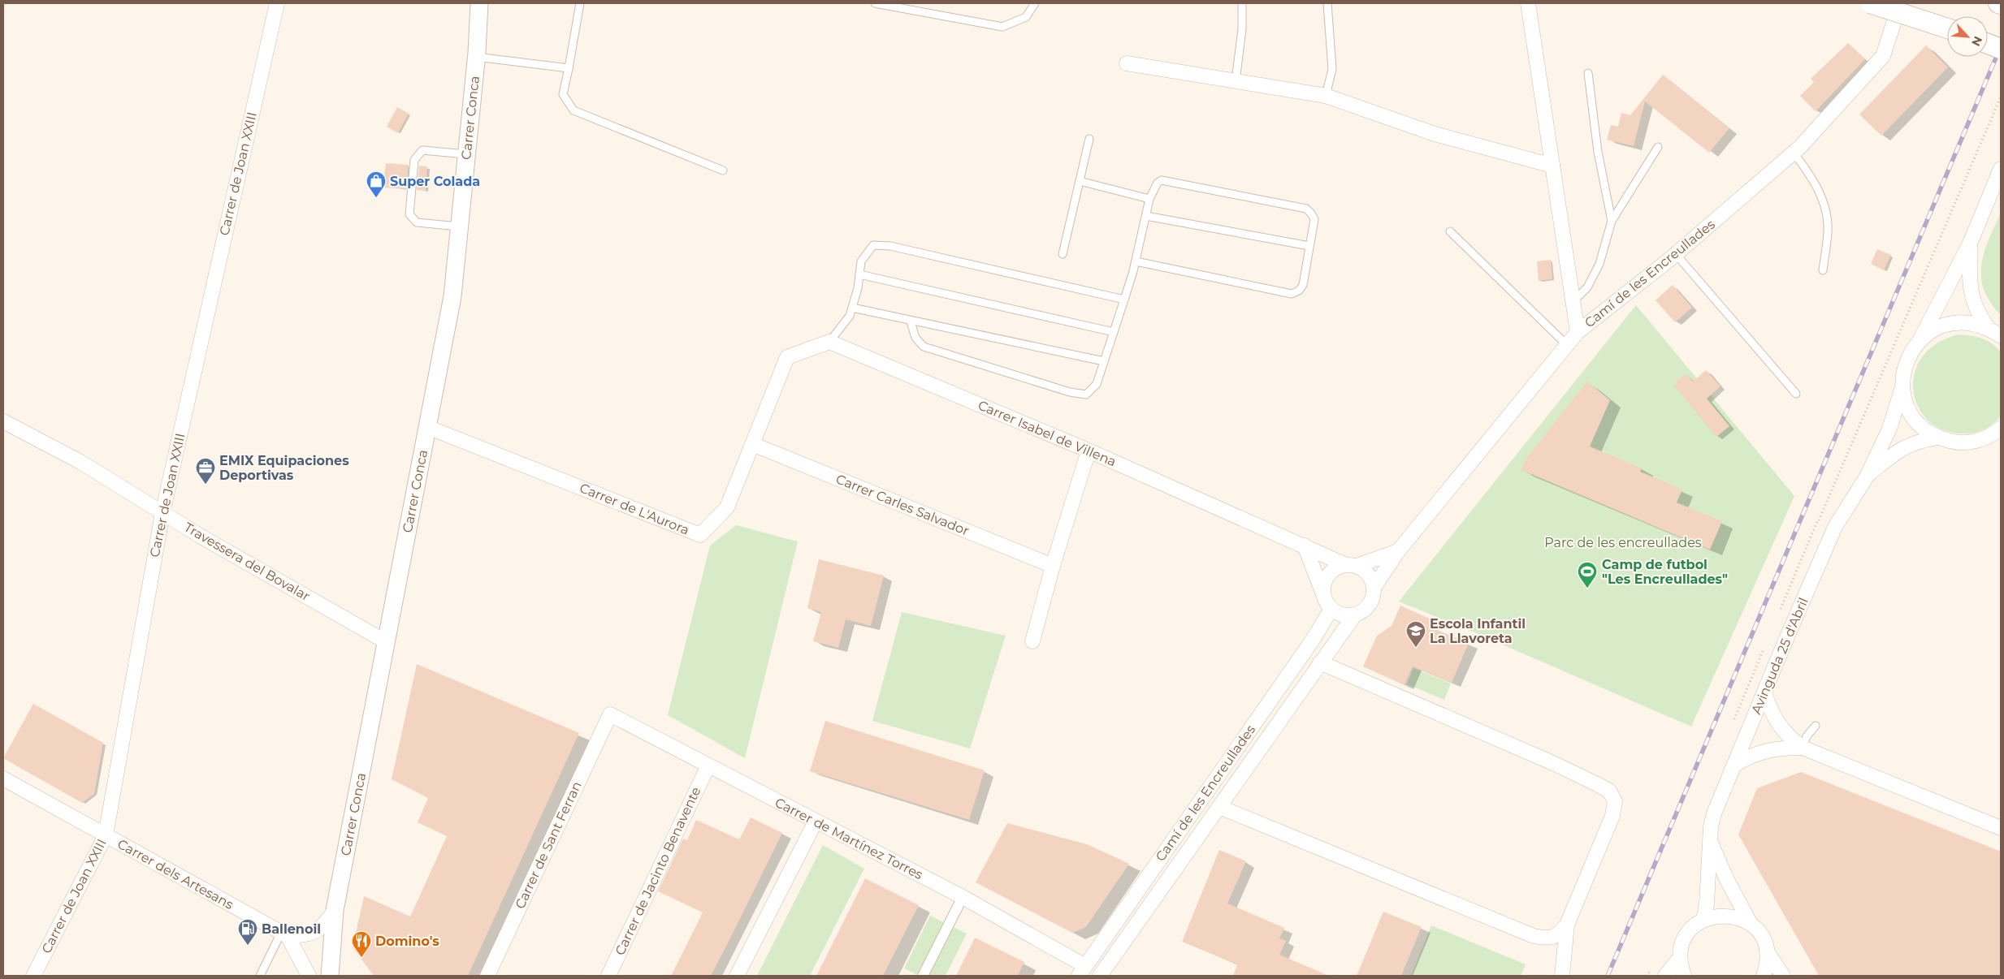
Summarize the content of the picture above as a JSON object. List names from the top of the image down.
{
  "streets": {
    "street": [
      "Carrer Conca",
      "Carrer de Joan XXIII",
      "Camí de les Encreullades",
      "Carrer Isabel de Villena",
      "Carrer Carles Salvador",
      "Carrer de L'Aurora",
      "Travessera del Bovalar",
      "Avinguda 25 d'Abril",
      "Carrer de Martínez Torres",
      "Carrer de Sant Ferran",
      "Carrer de Jacinto Benavente",
      "Carrer dels Artesans"
    ]
  },
  "crossings": [
    ["Carrer Conca", "Carrer de L'Aurora"],
    ["Carrer Conca", "Travessera del Bovalar"],
    ["Carrer de Joan XXIII", "Travessera del Bovalar"],
    ["Carrer de Joan XXIII", "Carrer dels Artesans"],
    ["Camí de les Encreullades", "Carrer Isabel de Villena"],
    ["Camí de les Encreullades", "Carrer de Martínez Torres"],
    ["Carrer Isabel de Villena", "Carrer de L'Aurora"],
    ["Carrer Carles Salvador", "Carrer de L'Aurora"],
    ["Carrer de Martínez Torres", "Carrer de Sant Ferran"],
    ["Carrer de Martínez Torres", "Carrer de Jacinto Benavente"]
  ],
  "parks": ["Parc de les encreullades"],
  "places": {
    "shop": ["Super Colada"],
    "office": ["EMIX Equipaciones Deportivas"],
    "sports": ["Camp de futbol \"Les Encreullades\""],
    "school or university": ["Escola Infantil La Llavoreta"],
    "fuel station": ["Ballenoil"],
    "restaurant": ["Domino's"]
  },
  "north": "bottom right"
}
